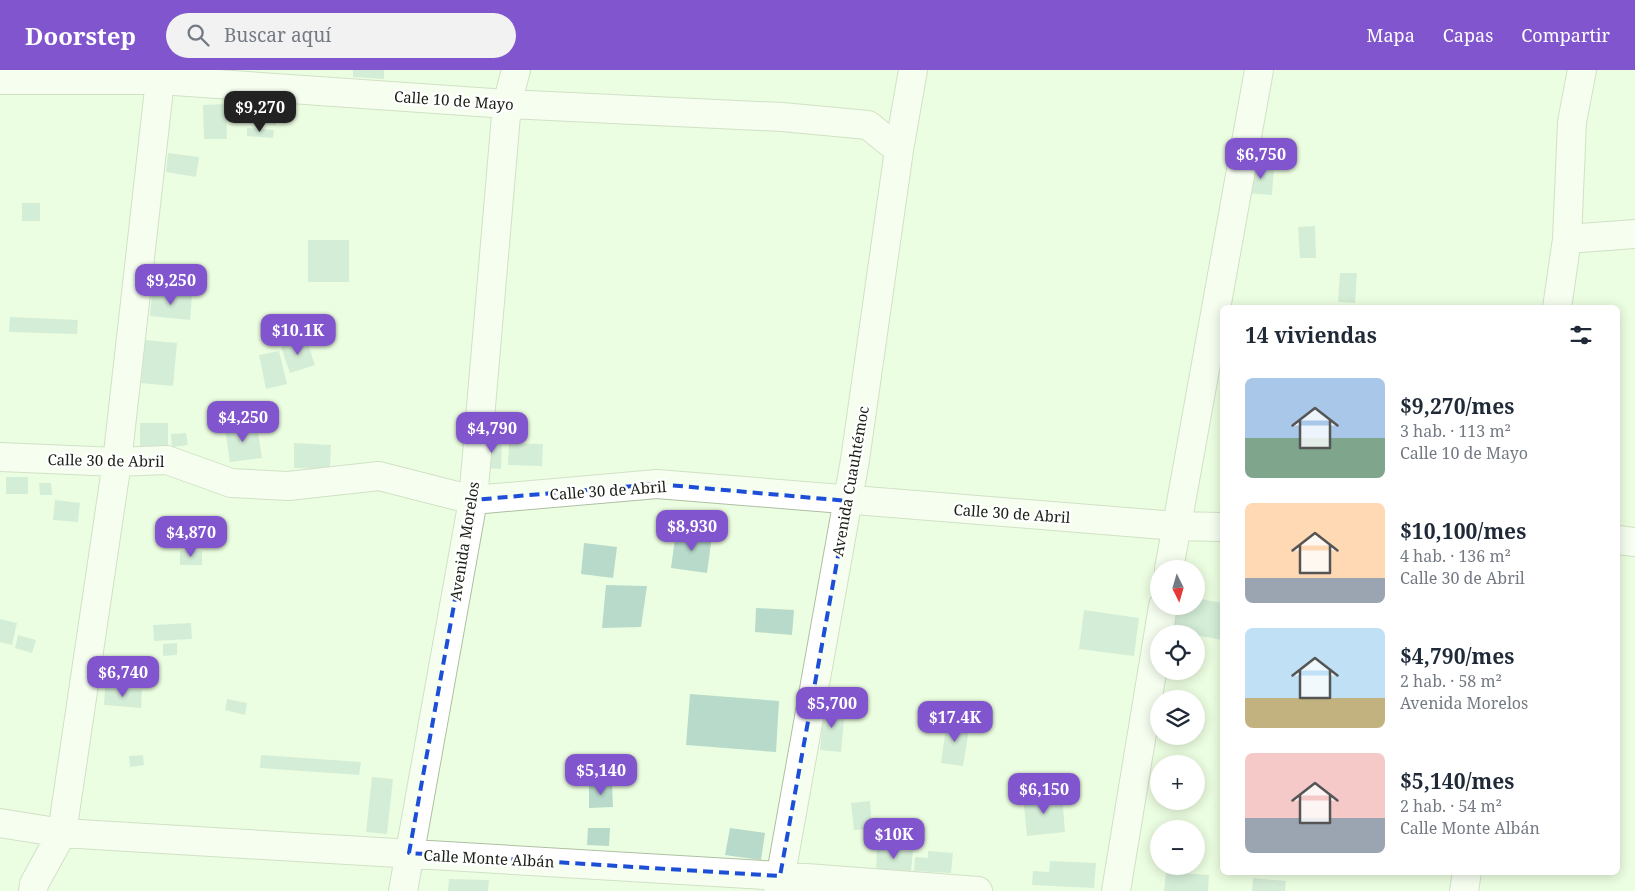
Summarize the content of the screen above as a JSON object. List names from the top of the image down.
{
  "streets": {
    "street": [
      "Calle 10 de Mayo",
      "Calle 30 de Abril",
      "Avenida Cuauhtémoc",
      "Avenida Morelos",
      "Calle Monte Albán"
    ]
  },
  "crossings": [
    ["Calle 10 de Mayo", "Avenida Cuauhtémoc"],
    ["Calle 10 de Mayo", "Avenida Morelos"],
    ["Calle 30 de Abril", "Avenida Cuauhtémoc"],
    ["Calle 30 de Abril", "Avenida Morelos"],
    ["Avenida Cuauhtémoc", "Calle Monte Albán"],
    ["Avenida Morelos", "Calle Monte Albán"]
  ],
  "north": "bottom",
  "page": {
    "header": "Doorstep",
    "search": "Buscar aquí",
    "nav": ["Mapa", "Capas", "Compartir"],
    "price": [
      "$9,270",
      "$6,750",
      "$9,250",
      "$10.1K",
      "$4,250",
      "$4,790",
      "$8,930",
      "$4,870",
      "$6,740",
      "$5,700",
      "$17.4K",
      "$5,140",
      "$6,150",
      "$10K"
    ],
    "heading": "14 viviendas",
    "list": [
      {
        "name": "$9,270/mes",
        "note": "3 hab. · 113 m² · Calle 10 de Mayo"
      },
      {
        "name": "$10,100/mes",
        "note": "4 hab. · 136 m² · Calle 30 de Abril"
      },
      {
        "name": "$4,790/mes",
        "note": "2 hab. · 58 m² · Avenida Morelos"
      },
      {
        "name": "$5,140/mes",
        "note": "2 hab. · 54 m² · Calle Monte Albán"
      }
    ],
    "map_buttons": ["+", "−"]
  }
}
